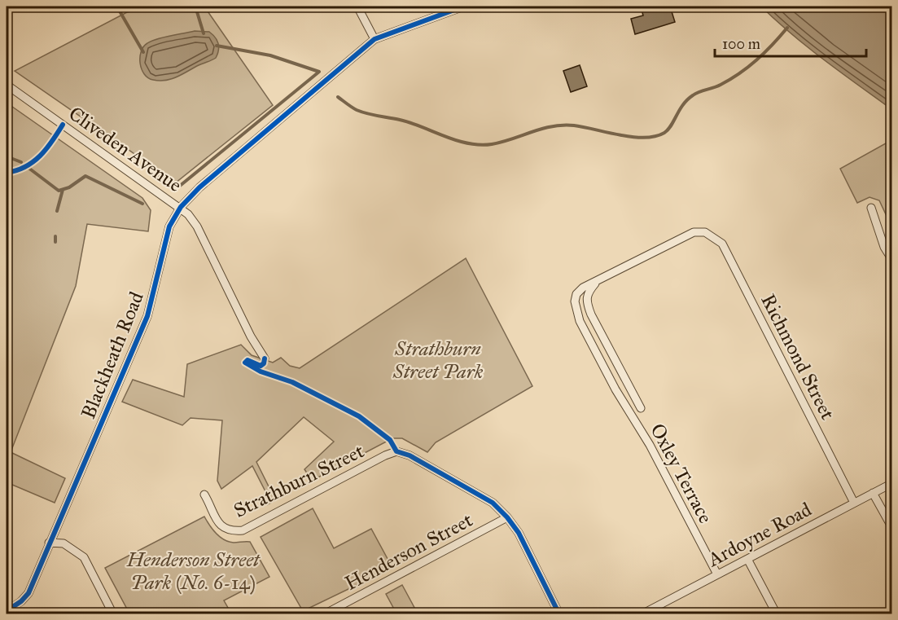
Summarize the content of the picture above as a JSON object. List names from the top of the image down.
{
  "streets": {
    "street": [
      "Cliveden Avenue",
      "Blackheath Road",
      "Richmond Street",
      "Oxley Terrace",
      "Strathburn Street",
      "Ardoyne Road",
      "Henderson Street"
    ]
  },
  "crossings": [
    ["Cliveden Avenue", "Blackheath Road"],
    ["Richmond Street", "Oxley Terrace"],
    ["Richmond Street", "Ardoyne Road"],
    ["Oxley Terrace", "Ardoyne Road"],
    ["Strathburn Street", "Henderson Street"]
  ],
  "parks": ["Strathburn Street Park", "Henderson Street Park (No. 6-14)"],
  "scale_bar": "100 m"
}
